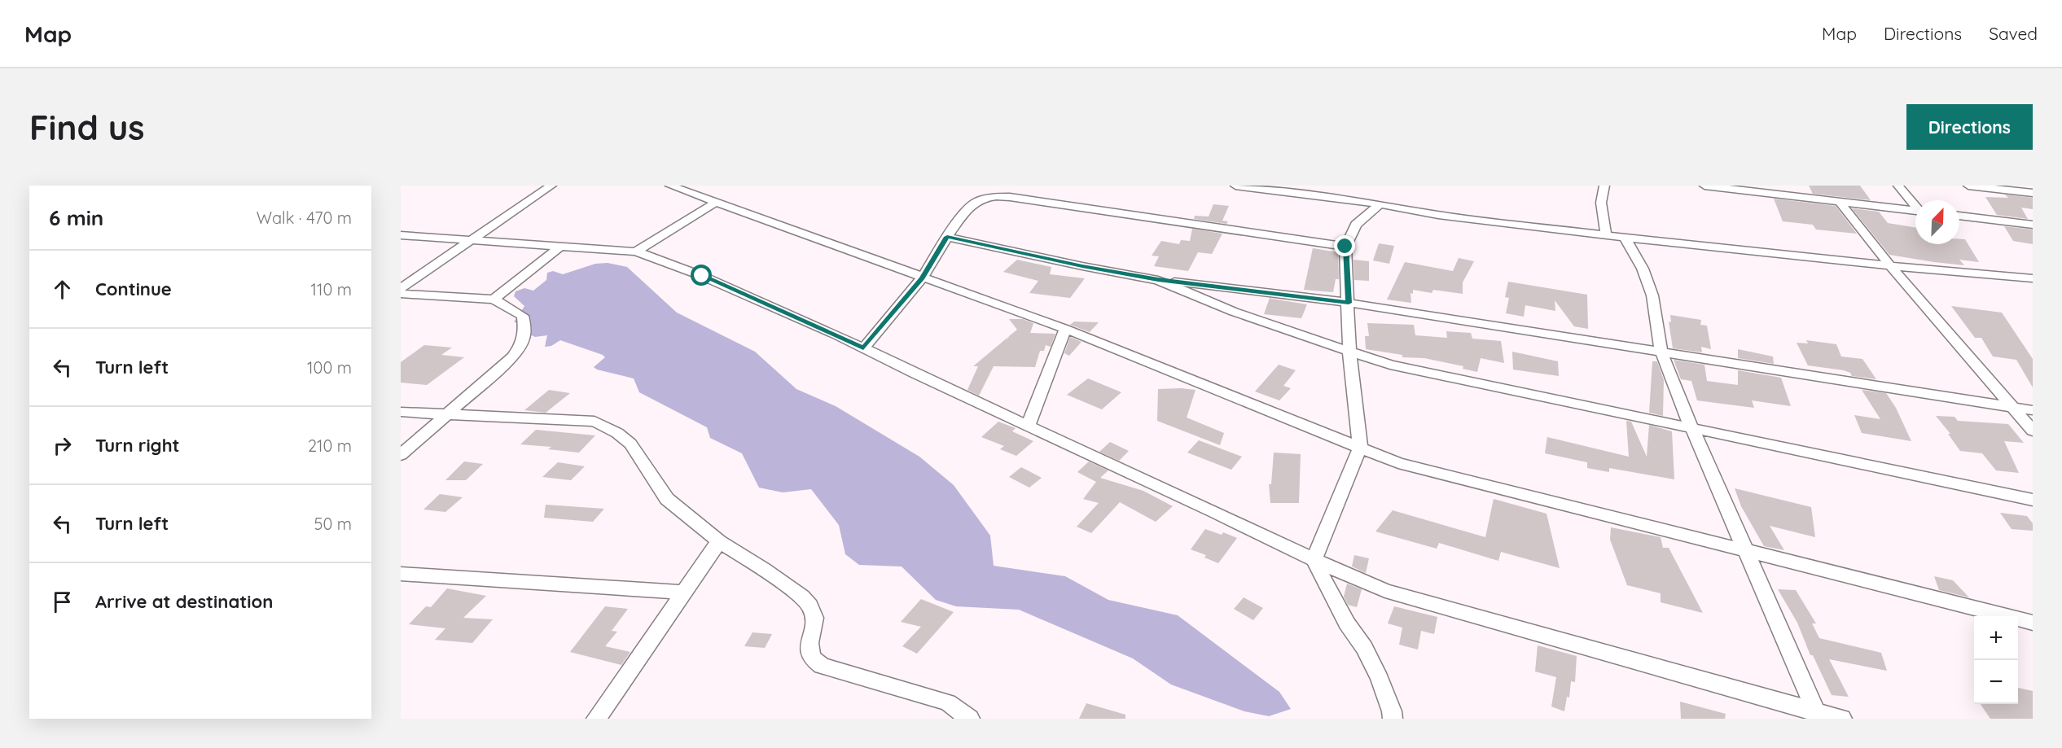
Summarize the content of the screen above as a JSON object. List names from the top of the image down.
{
  "north": "top right",
  "page": {
    "header": "Map",
    "nav": ["Map", "Directions", "Saved"],
    "buttons": "Directions",
    "title": "Find us",
    "heading": ["6 min", "Walk · 470 m"],
    "list": [
      ["Continue", "110 m"],
      ["Turn left", "100 m"],
      ["Turn right", "210 m"],
      ["Turn left", "50 m"],
      "Arrive at destination"
    ],
    "map_buttons": ["+", "−"]
  }
}
